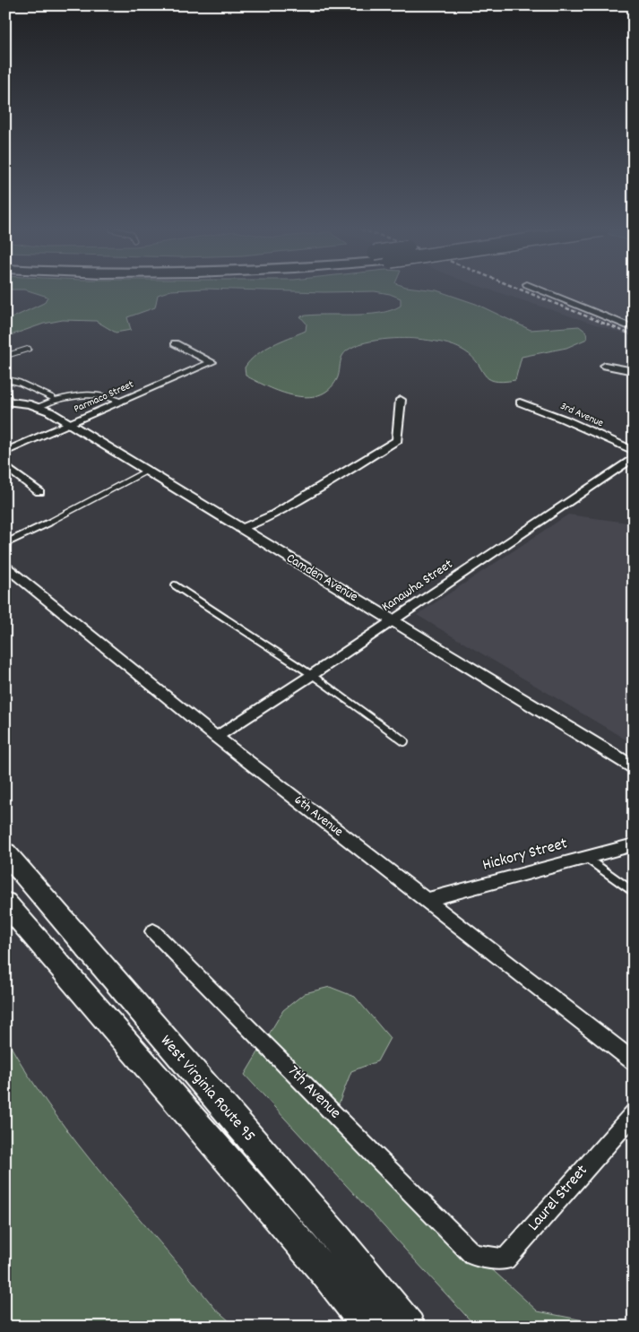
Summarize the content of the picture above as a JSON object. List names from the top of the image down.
{
  "streets": {
    "main road": ["West Virginia Route 95"],
    "street": [
      "Parmaco Street",
      "3rd Avenue",
      "Camden Avenue",
      "Kanawha Street",
      "6th Avenue",
      "Hickory Street",
      "7th Avenue",
      "Laurel Street"
    ]
  },
  "crossings": [
    ["Parmaco Street", "Camden Avenue"],
    ["Camden Avenue", "Kanawha Street"],
    ["Kanawha Street", "6th Avenue"],
    ["6th Avenue", "Hickory Street"],
    ["7th Avenue", "Laurel Street"]
  ]
}
